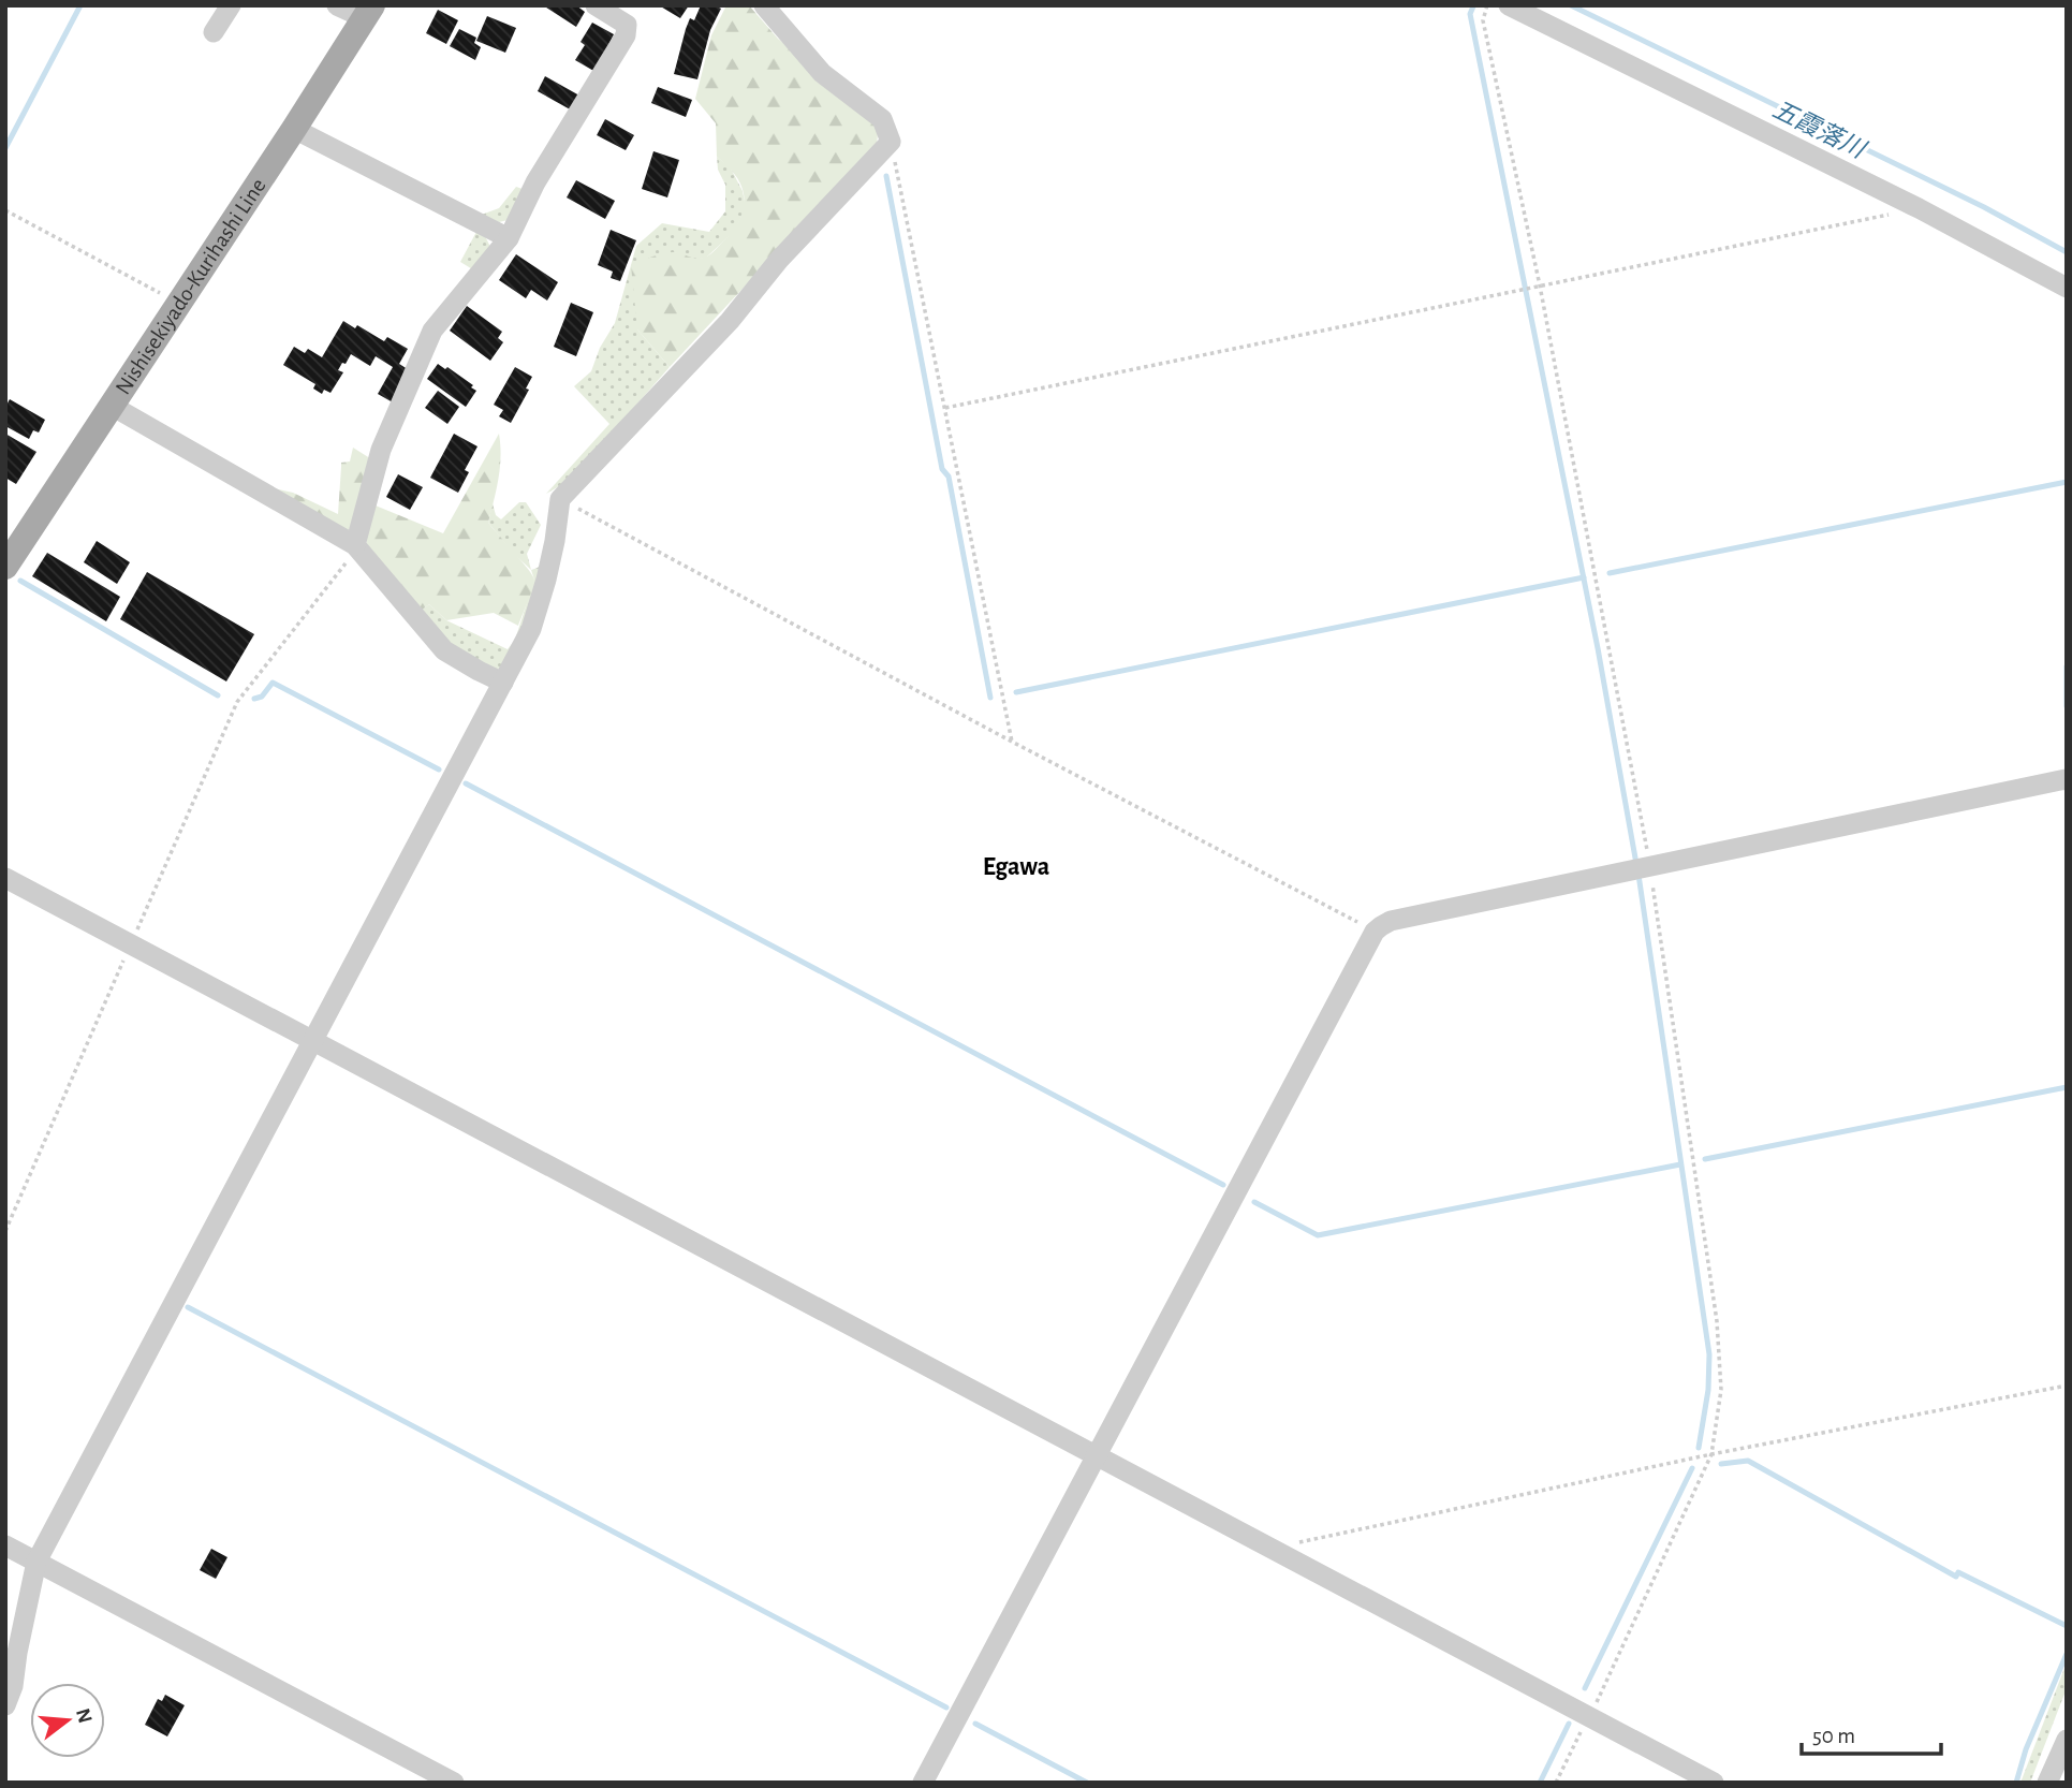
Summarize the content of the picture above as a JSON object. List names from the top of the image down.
{
  "streets": {
    "main road": ["Nishisekiyado-Kurihashi Line"]
  },
  "districts": ["Egawa"],
  "water": ["五霞落川"],
  "scale_bar": "50 m",
  "north": "right"
}
